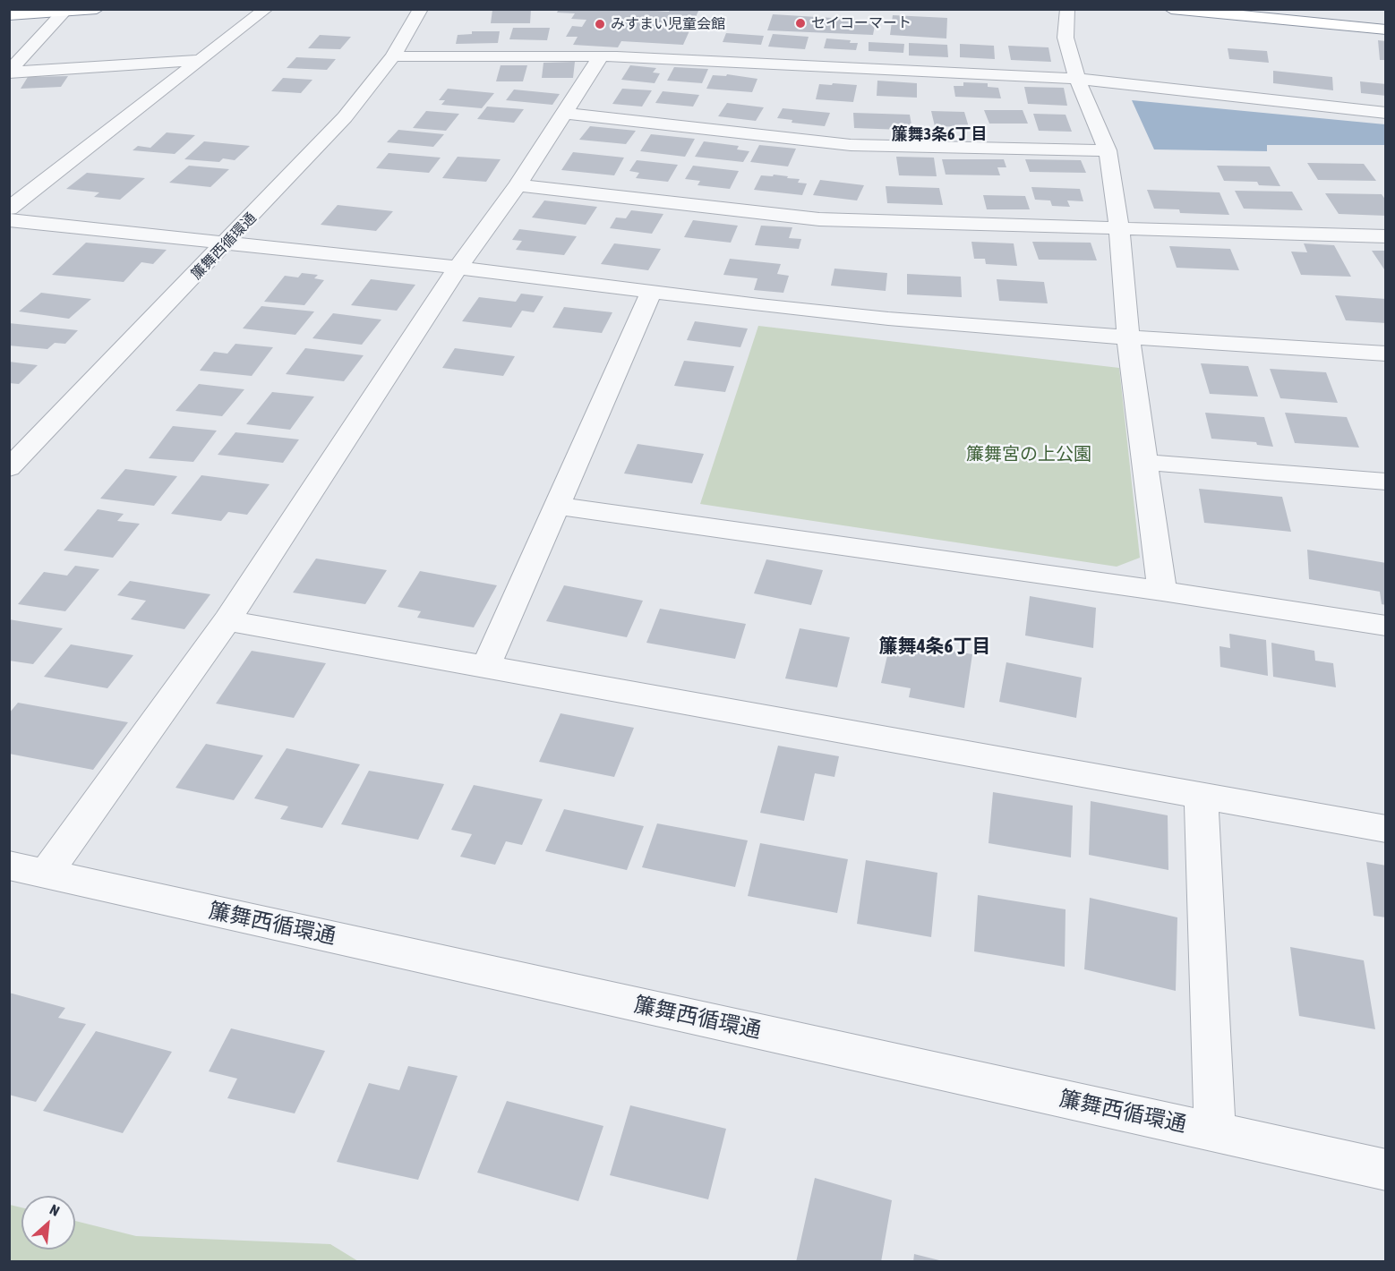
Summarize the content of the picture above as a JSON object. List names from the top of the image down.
{
  "streets": {
    "street": ["簾舞西循環通"]
  },
  "districts": ["簾舞3条6丁目", "簾舞4条6丁目"],
  "parks": ["簾舞宮の上公園"],
  "places": ["セイコーマート", "みすまい児童会館"],
  "north": "top right"
}
